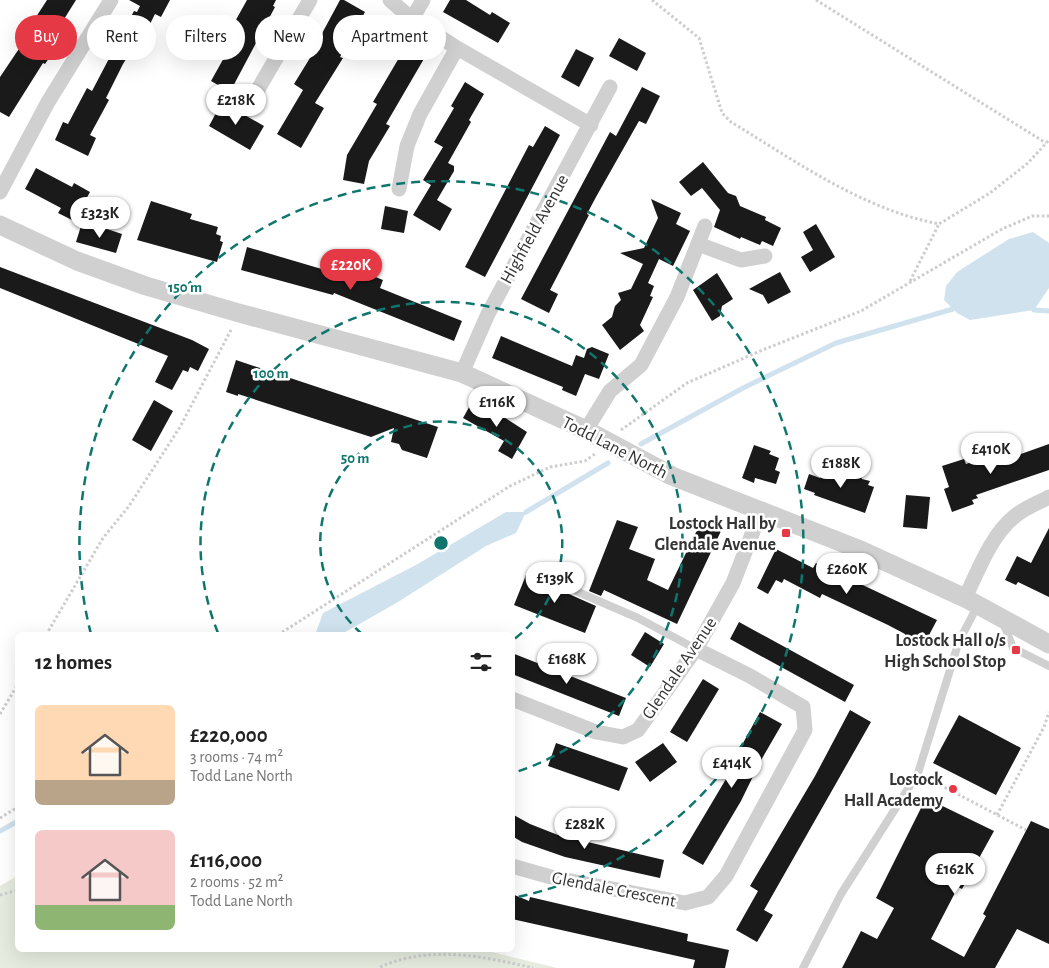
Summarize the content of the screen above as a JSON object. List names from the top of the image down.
{
  "streets": {
    "street": [
      "Highfield Avenue",
      "Todd Lane North",
      "Glendale Avenue",
      "Glendale Crescent"
    ]
  },
  "crossings": [
    ["Highfield Avenue", "Todd Lane North"],
    ["Todd Lane North", "Glendale Avenue"],
    ["Glendale Avenue", "Glendale Crescent"]
  ],
  "places": {
    "transit": ["Lostock Hall by Glendale Avenue", "Lostock Hall o/s High School Stop"],
    "other": ["Lostock Hall Academy"]
  },
  "page": {
    "chip": [
      "Buy",
      "Rent",
      "Filters",
      "New",
      "Apartment"
    ],
    "price": [
      "£218K",
      "£323K",
      "£220K",
      "£116K",
      "£410K",
      "£188K",
      "£260K",
      "£139K",
      "£168K",
      "£414K",
      "£282K",
      "£162K"
    ],
    "heading": "12 homes",
    "list": [
      {
        "name": "£220,000",
        "note": "3 rooms · 74 m² · Todd Lane North"
      },
      {
        "name": "£116,000",
        "note": "2 rooms · 52 m² · Todd Lane North"
      }
    ]
  },
  "rings": ["150 m", "100 m", "50 m"]
}
